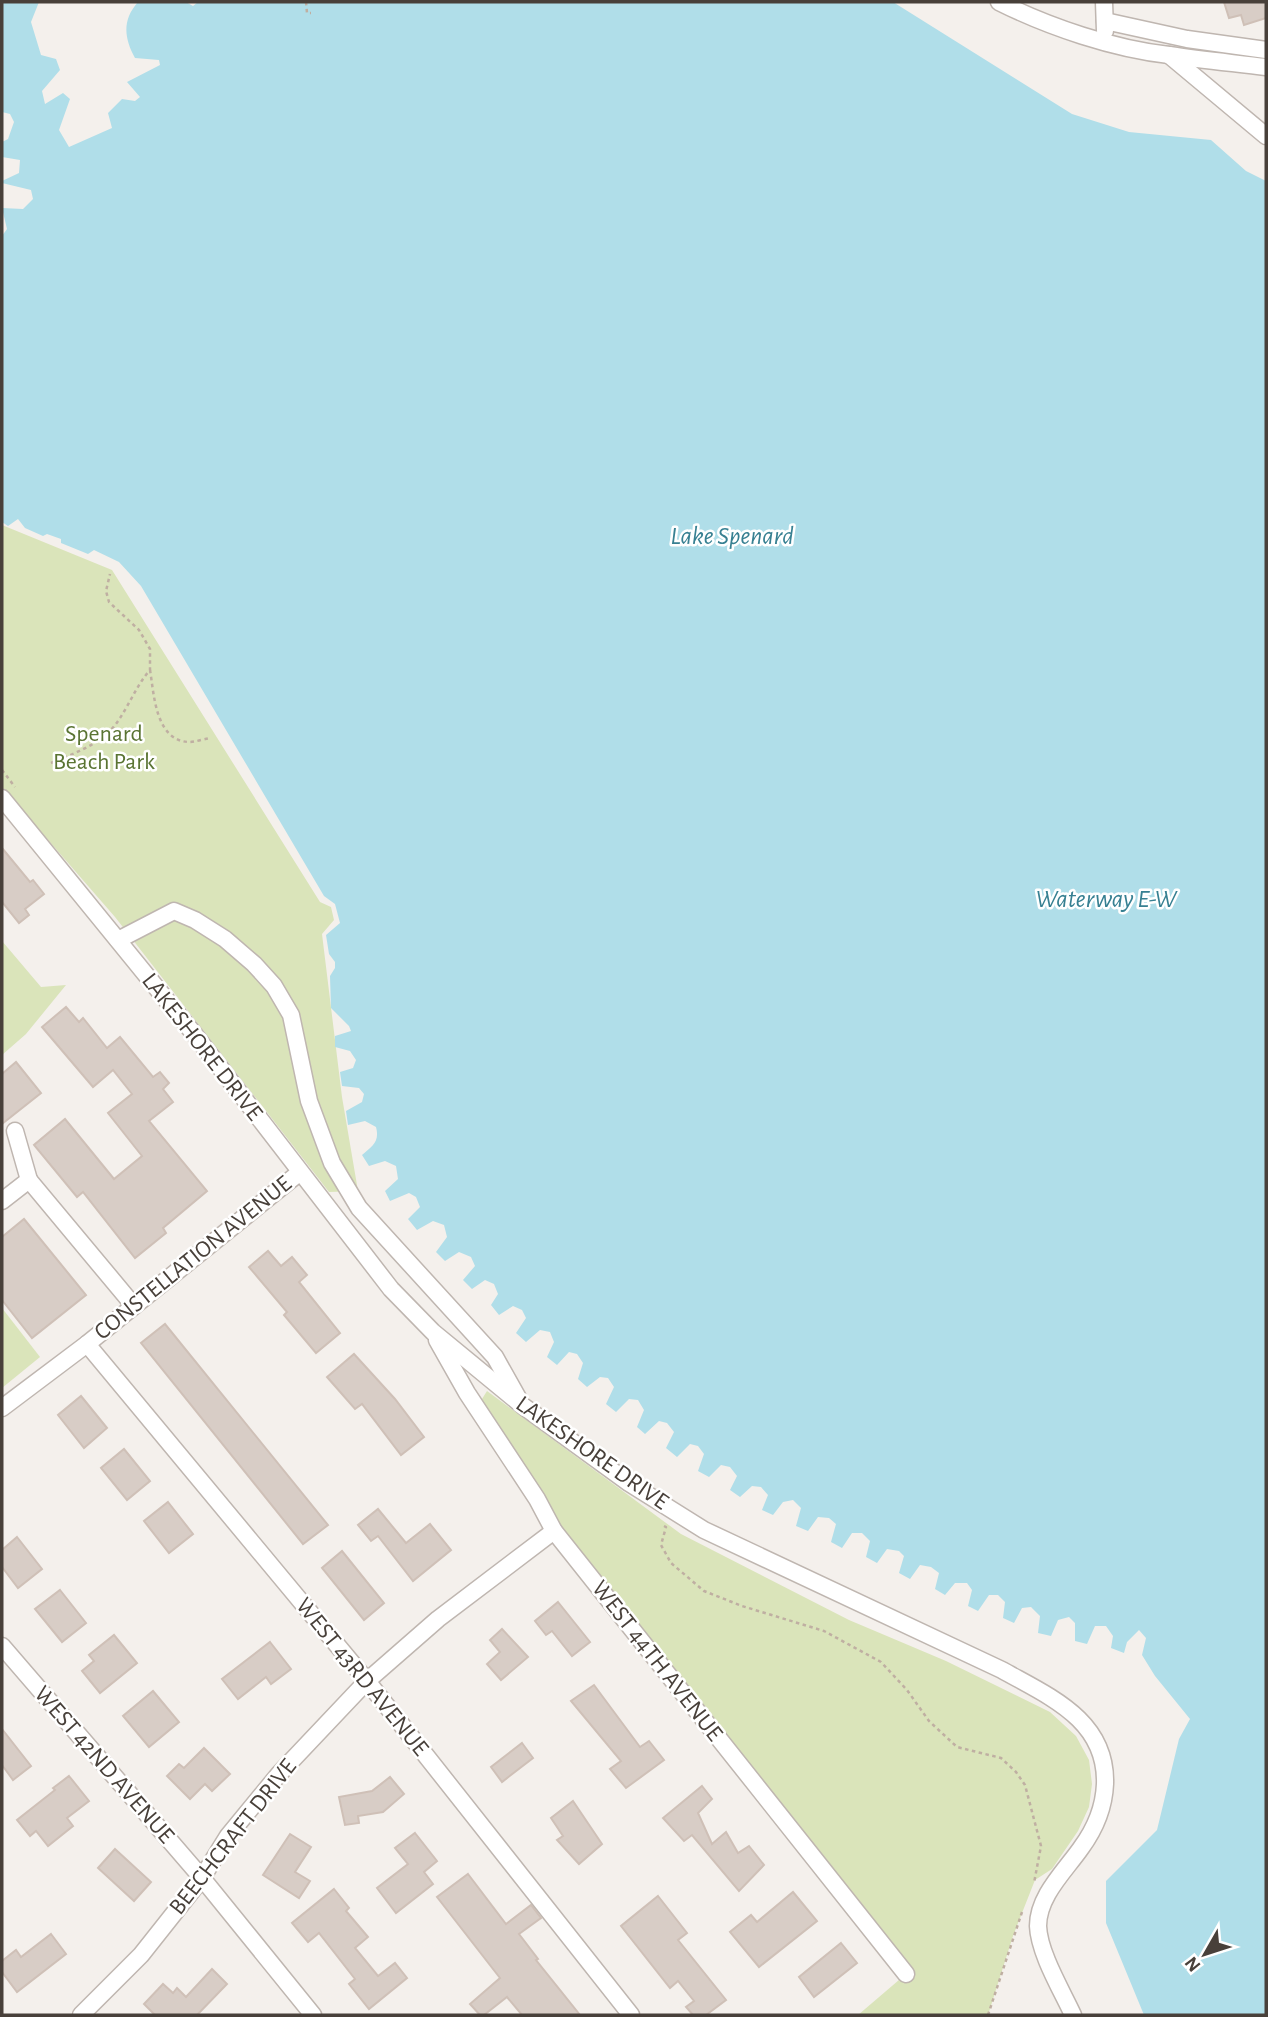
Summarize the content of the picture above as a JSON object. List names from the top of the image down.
{
  "streets": {
    "street": [
      "LAKESHORE DRIVE",
      "CONSTELLATION AVENUE",
      "WEST 44TH AVENUE",
      "WEST 43RD AVENUE",
      "WEST 42ND AVENUE",
      "BEECHCRAFT DRIVE"
    ]
  },
  "crossings": [
    ["LAKESHORE DRIVE", "CONSTELLATION AVENUE"],
    ["LAKESHORE DRIVE", "WEST 44TH AVENUE"],
    ["CONSTELLATION AVENUE", "WEST 43RD AVENUE"],
    ["WEST 44TH AVENUE", "BEECHCRAFT DRIVE"],
    ["WEST 43RD AVENUE", "BEECHCRAFT DRIVE"],
    ["WEST 42ND AVENUE", "BEECHCRAFT DRIVE"]
  ],
  "water": ["Lake Spenard", "Waterway E-W"],
  "parks": ["Spenard Beach Park"],
  "north": "bottom left"
}
